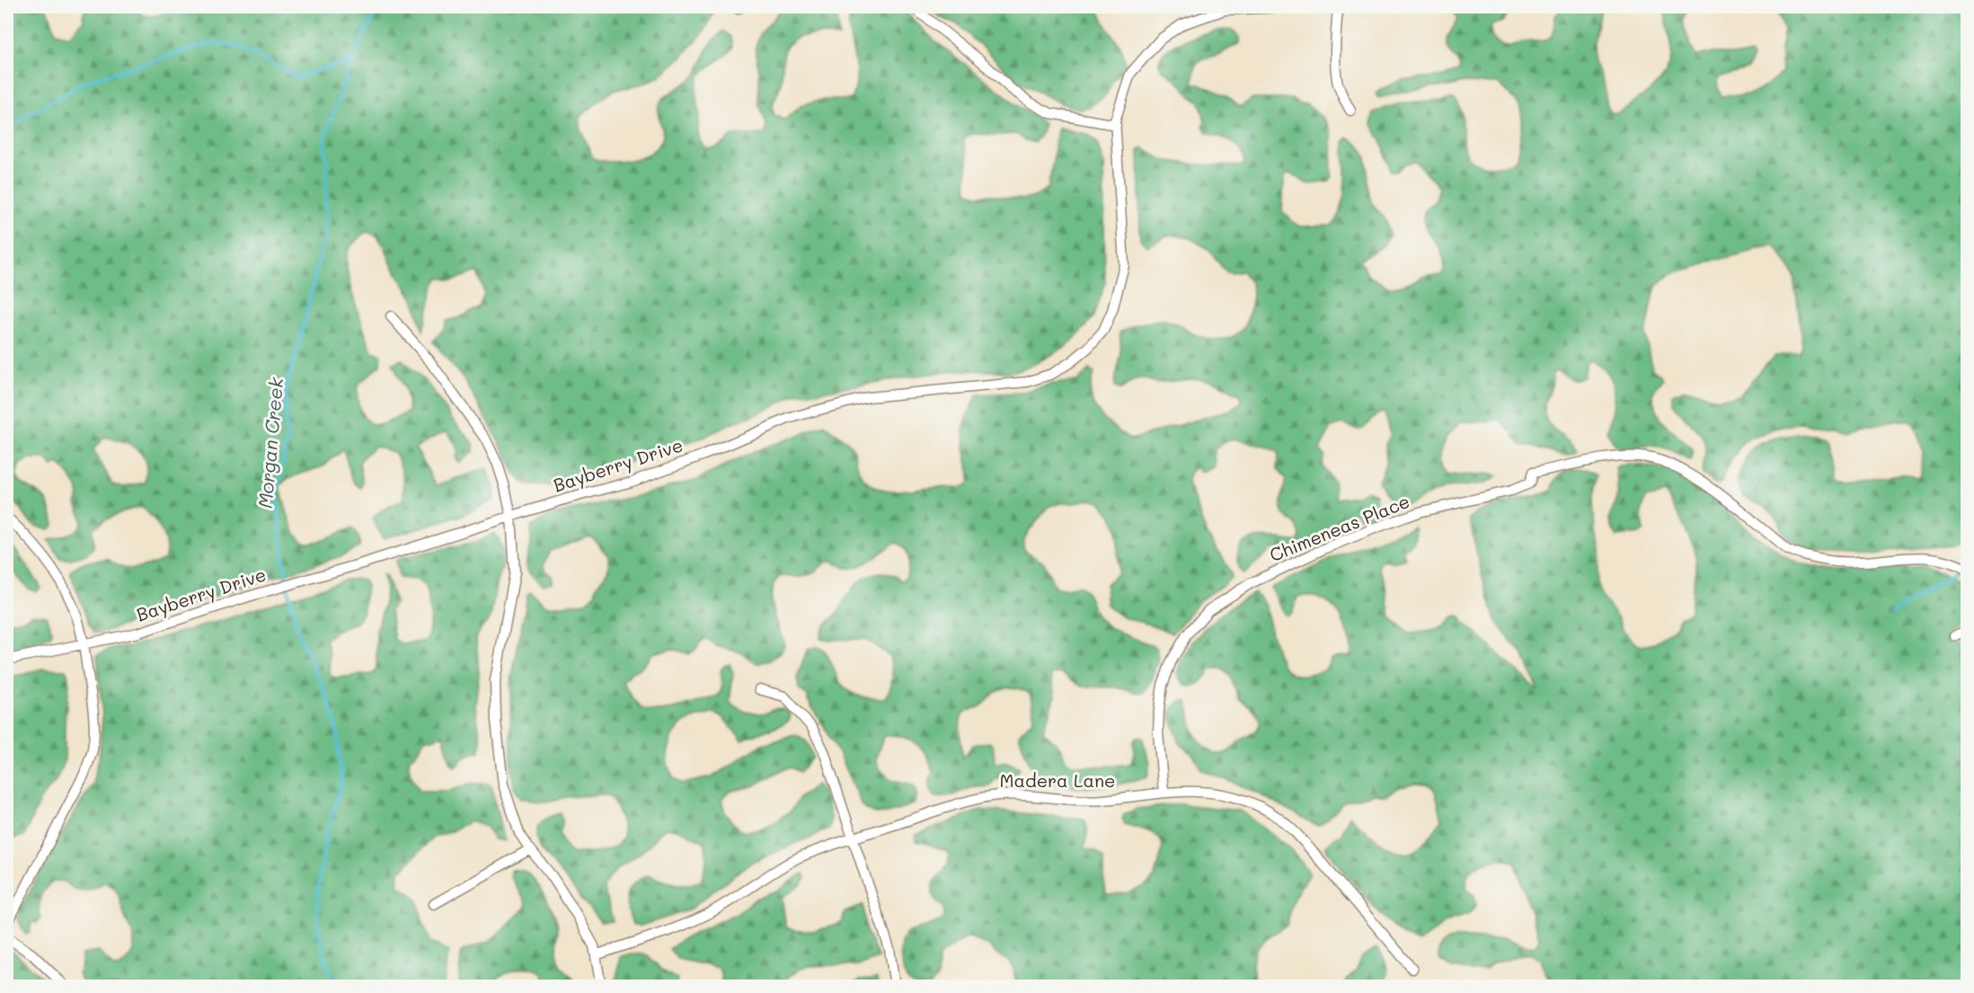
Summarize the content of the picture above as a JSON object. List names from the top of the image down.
{
  "streets": {
    "street": ["Bayberry Drive", "Chimeneas Place", "Madera Lane"]
  },
  "crossings": [
    ["Chimeneas Place", "Madera Lane"]
  ],
  "water": ["Morgan Creek"]
}
